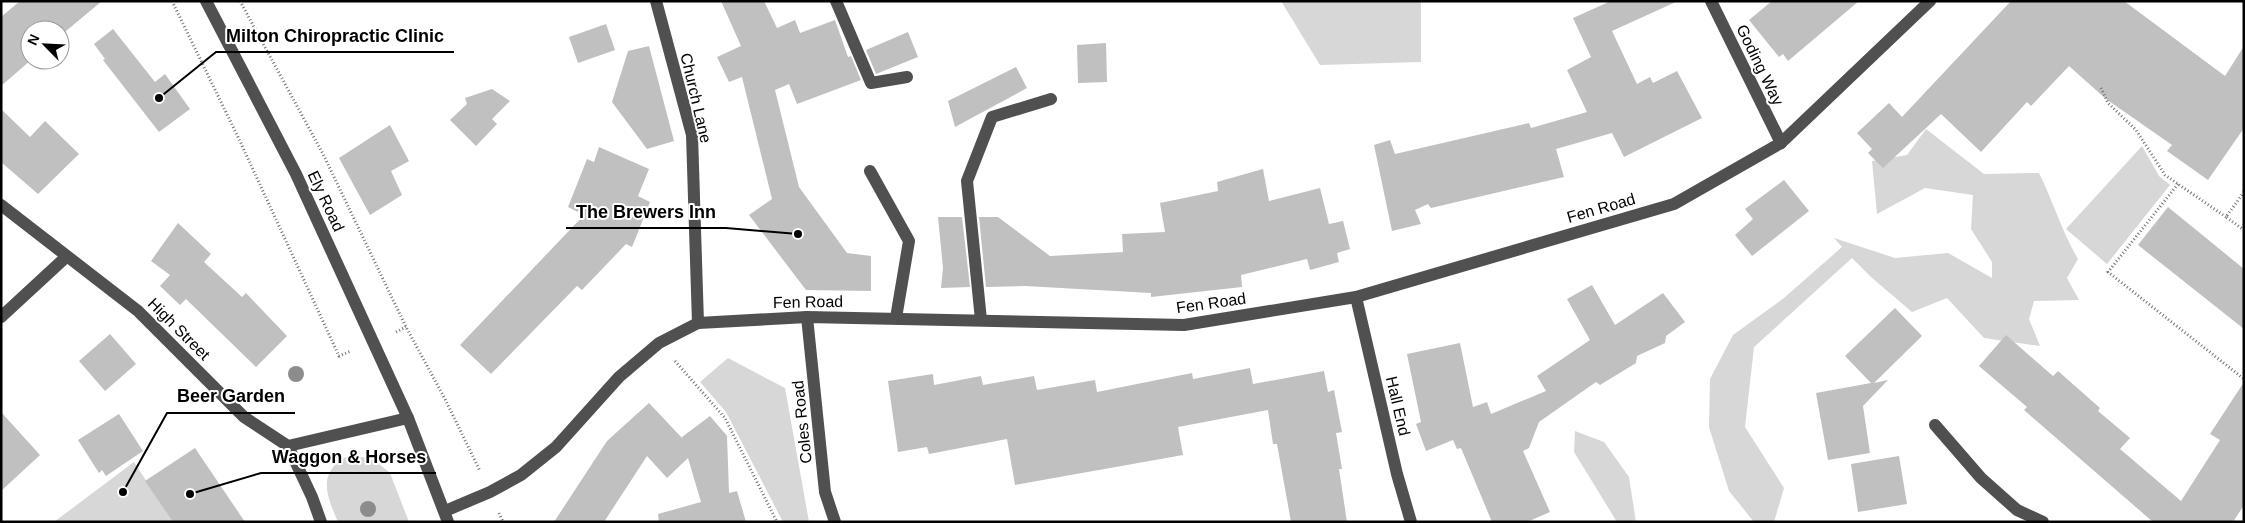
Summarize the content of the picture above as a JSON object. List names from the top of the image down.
{
  "streets": {
    "street": [
      "Goding Way",
      "Church Lane",
      "Ely Road",
      "Fen Road",
      "High Street",
      "Hall End",
      "Coles Road"
    ]
  },
  "crossings": [
    ["Goding Way", "Fen Road"],
    ["Church Lane", "Fen Road"],
    ["Fen Road", "Hall End"],
    ["Fen Road", "Coles Road"]
  ],
  "places": [
    "Milton Chiropractic Clinic",
    "The Brewers Inn",
    "Beer Garden",
    "Waggon & Horses"
  ],
  "north": "top left"
}
